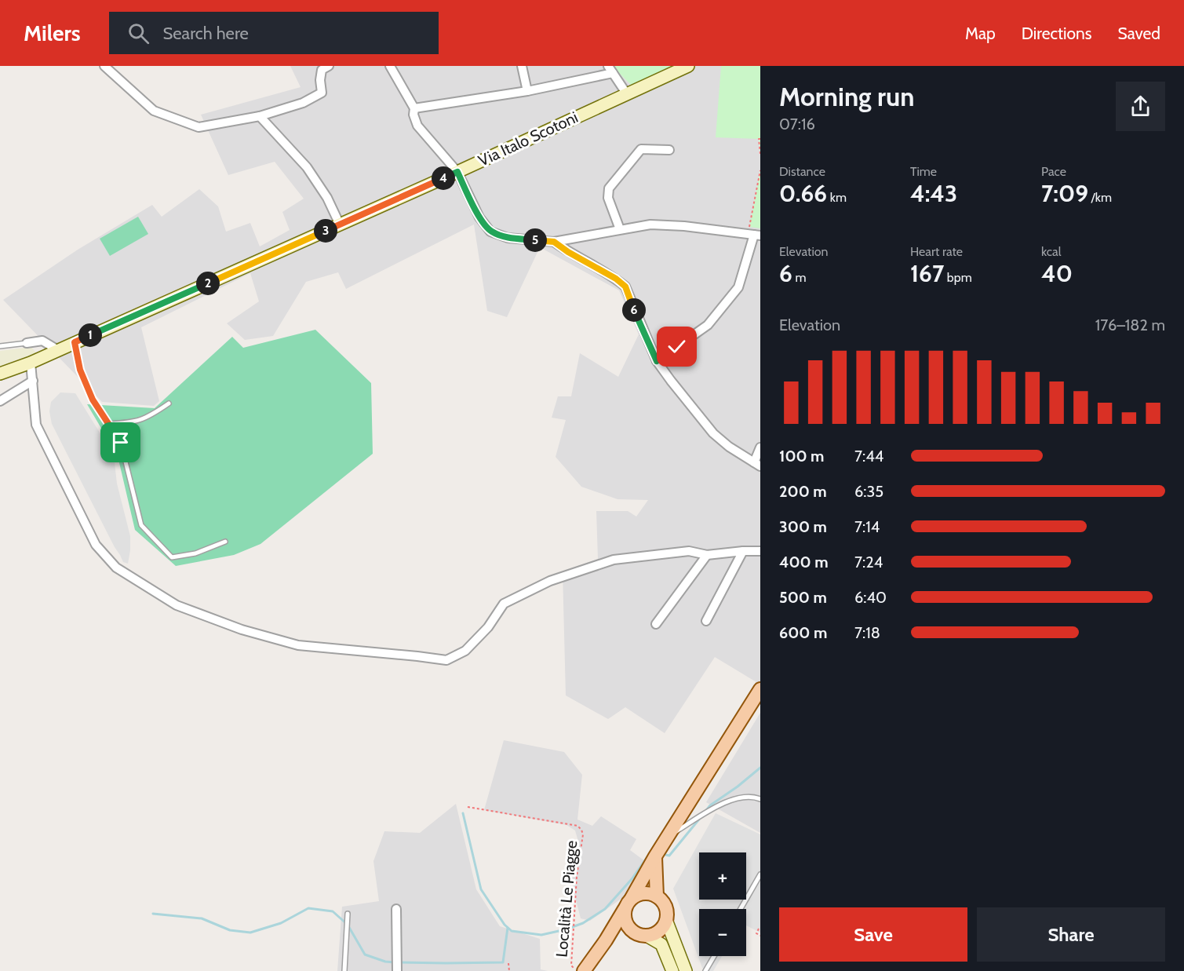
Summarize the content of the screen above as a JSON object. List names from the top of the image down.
{
  "streets": {
    "street": ["Via Italo Scotoni"],
    "path": ["Località Le Piagge"]
  },
  "page": {
    "header": "Milers",
    "search": "Search here",
    "nav": ["Map", "Directions", "Saved"],
    "heading": ["Morning run", "07:16"],
    "stats": [
      ["Distance", "0.66 km"],
      ["Time", "4:43"],
      ["Pace", "7:09 /km"],
      ["Elevation", "6 m"],
      ["Heart rate", "167 bpm"],
      ["kcal", "40"]
    ],
    "pins": [
      "4",
      "3",
      "5",
      "2",
      "6",
      "1"
    ],
    "chart": ["Elevation", "176–182 m"],
    "list": [
      {
        "name": "100 m",
        "note": "7:44"
      },
      {
        "name": "200 m",
        "note": "6:35"
      },
      {
        "name": "300 m",
        "note": "7:14"
      },
      {
        "name": "400 m",
        "note": "7:24"
      },
      {
        "name": "500 m",
        "note": "6:40"
      },
      {
        "name": "600 m",
        "note": "7:18"
      }
    ],
    "map_buttons": ["+", "−"],
    "buttons": ["Save", "Share"]
  }
}
